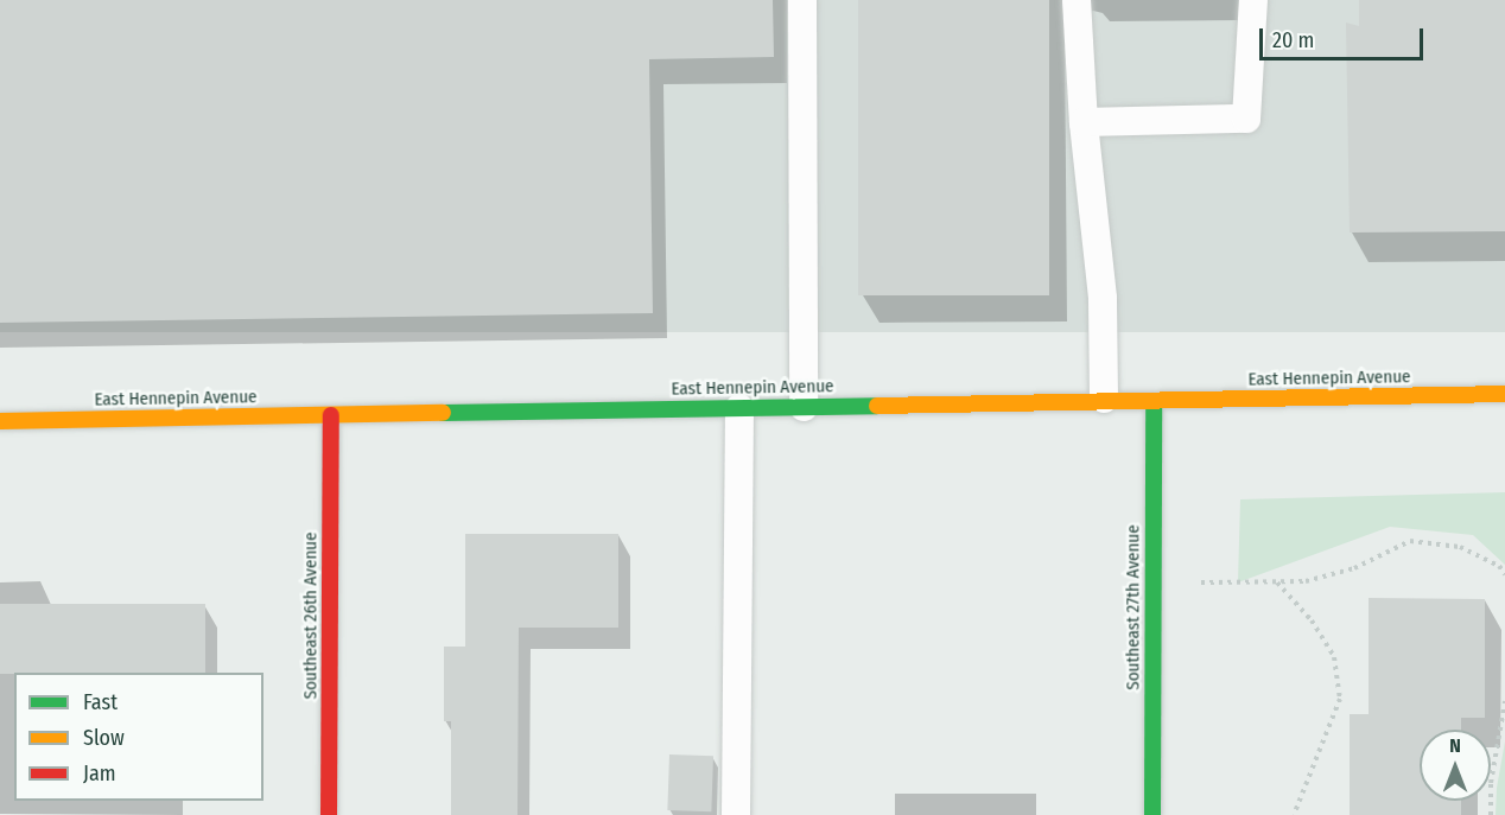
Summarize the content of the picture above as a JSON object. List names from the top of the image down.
{
  "streets": {
    "main road": ["East Hennepin Avenue", "Southeast 27th Avenue", "Southeast 26th Avenue"]
  },
  "crossings": [
    ["East Hennepin Avenue", "Southeast 27th Avenue"],
    ["East Hennepin Avenue", "Southeast 26th Avenue"]
  ],
  "legend": ["Fast", "Slow", "Jam"],
  "scale_bar": "20 m",
  "north": "top"
}
